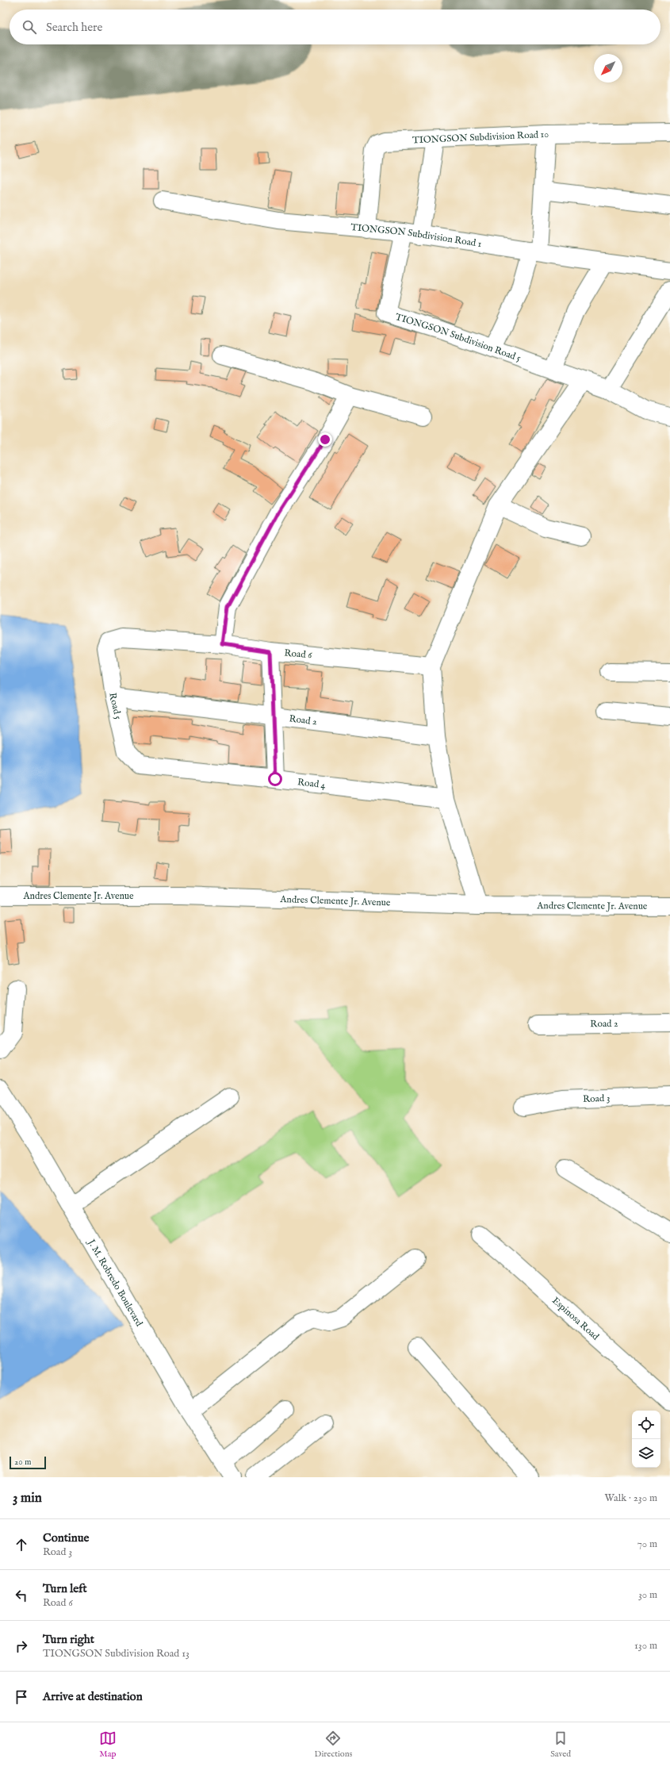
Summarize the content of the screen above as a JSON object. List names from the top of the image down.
{
  "streets": {
    "street": [
      "TIONGSON Subdivision Road 10",
      "TIONGSON Subdivision Road 1",
      "TIONGSON Subdivision Road 5",
      "Road 6",
      "Road 5",
      "Road 2",
      "Road 4",
      "Andres Clemente Jr. Avenue",
      "Road 3",
      "J. M. Robredo Boulevard",
      "Espinosa Road"
    ]
  },
  "crossings": [
    ["TIONGSON Subdivision Road 10", "TIONGSON Subdivision Road 1"],
    ["TIONGSON Subdivision Road 1", "TIONGSON Subdivision Road 5"],
    ["Road 6", "Road 5"],
    ["Road 5", "Road 2"],
    ["Road 5", "Road 4"]
  ],
  "scale_bar": "20 m",
  "north": "bottom left",
  "page": {
    "search": "Search here",
    "scale": "20 m",
    "heading": ["3 min", "Walk · 230 m"],
    "list": [
      ["Continue", "Road 3", "70 m"],
      ["Turn left", "Road 6", "30 m"],
      ["Turn right", "TIONGSON Subdivision Road 13", "130 m"],
      "Arrive at destination"
    ],
    "nav": ["Map", "Directions", "Saved"]
  }
}
